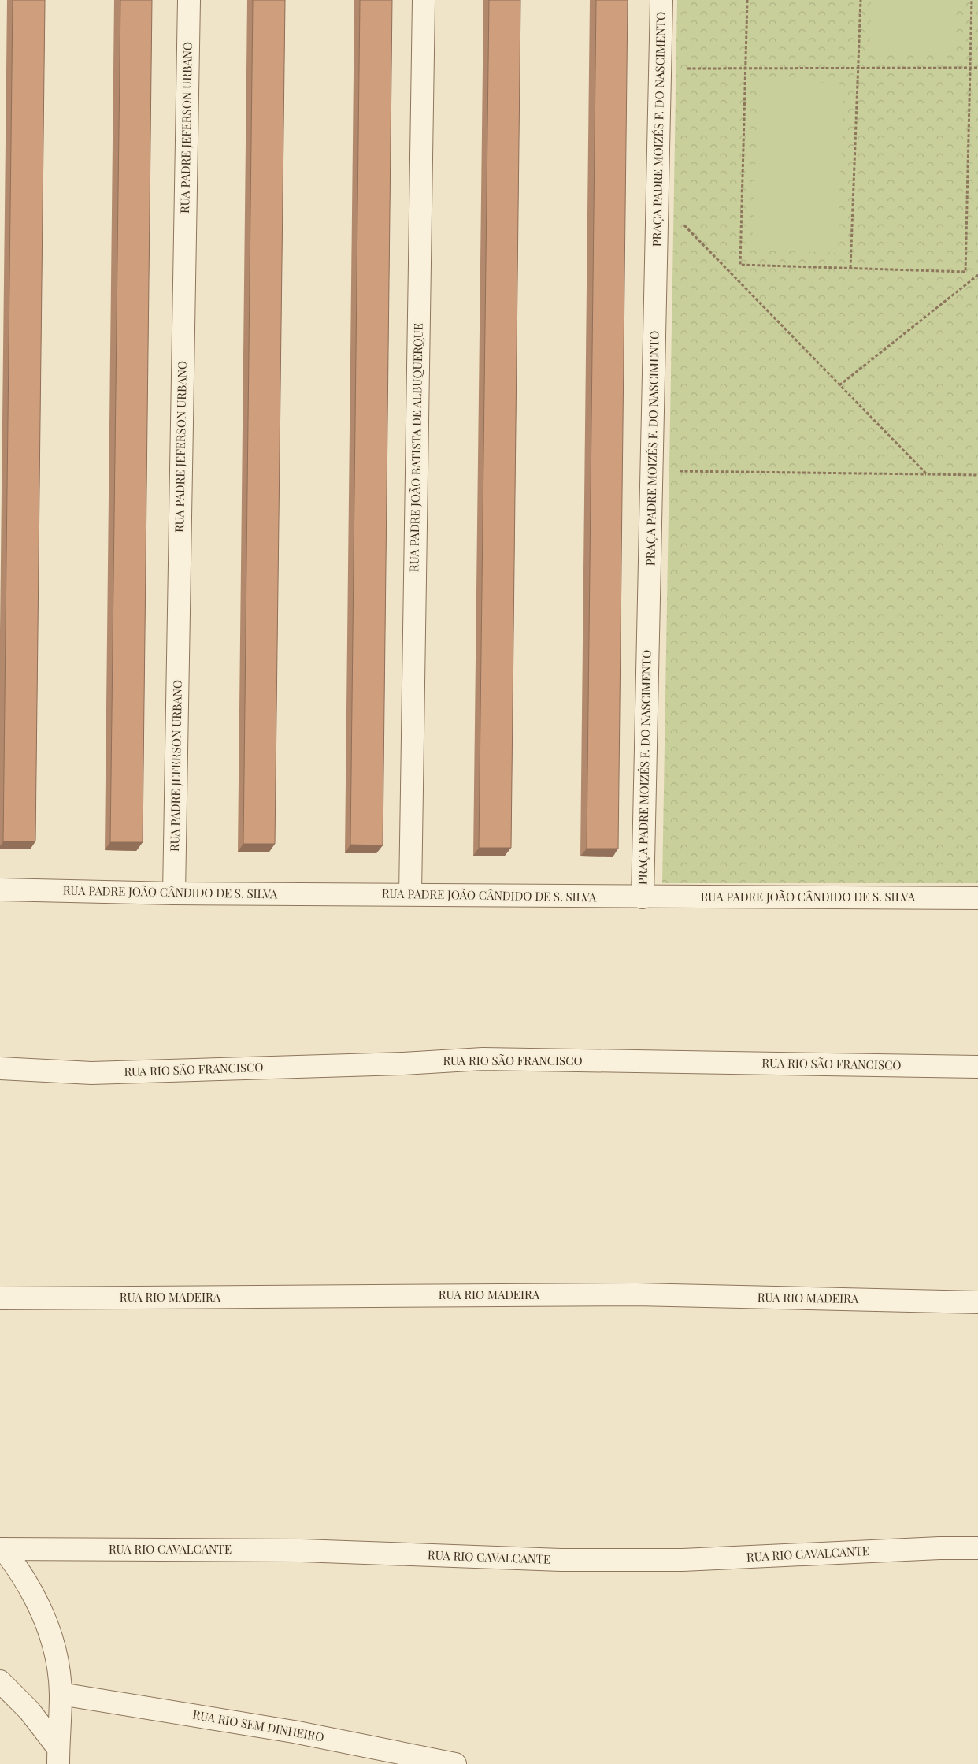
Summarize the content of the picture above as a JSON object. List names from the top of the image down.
{
  "streets": {
    "street": [
      "RUA PADRE JEFERSON URBANO",
      "PRAÇA PADRE MOIZÉS F. DO NASCIMENTO",
      "RUA PADRE JOÃO BATISTA DE ALBUQUERQUE",
      "RUA PADRE JOÃO CÂNDIDO DE S. SILVA",
      "RUA RIO SÃO FRANCISCO",
      "RUA RIO MADEIRA",
      "RUA RIO CAVALCANTE",
      "RUA RIO SEM DINHEIRO"
    ]
  },
  "crossings": [
    ["RUA PADRE JEFERSON URBANO", "RUA PADRE JOÃO CÂNDIDO DE S. SILVA"],
    ["PRAÇA PADRE MOIZÉS F. DO NASCIMENTO", "RUA PADRE JOÃO CÂNDIDO DE S. SILVA"],
    ["RUA PADRE JOÃO BATISTA DE ALBUQUERQUE", "RUA PADRE JOÃO CÂNDIDO DE S. SILVA"]
  ]
}
